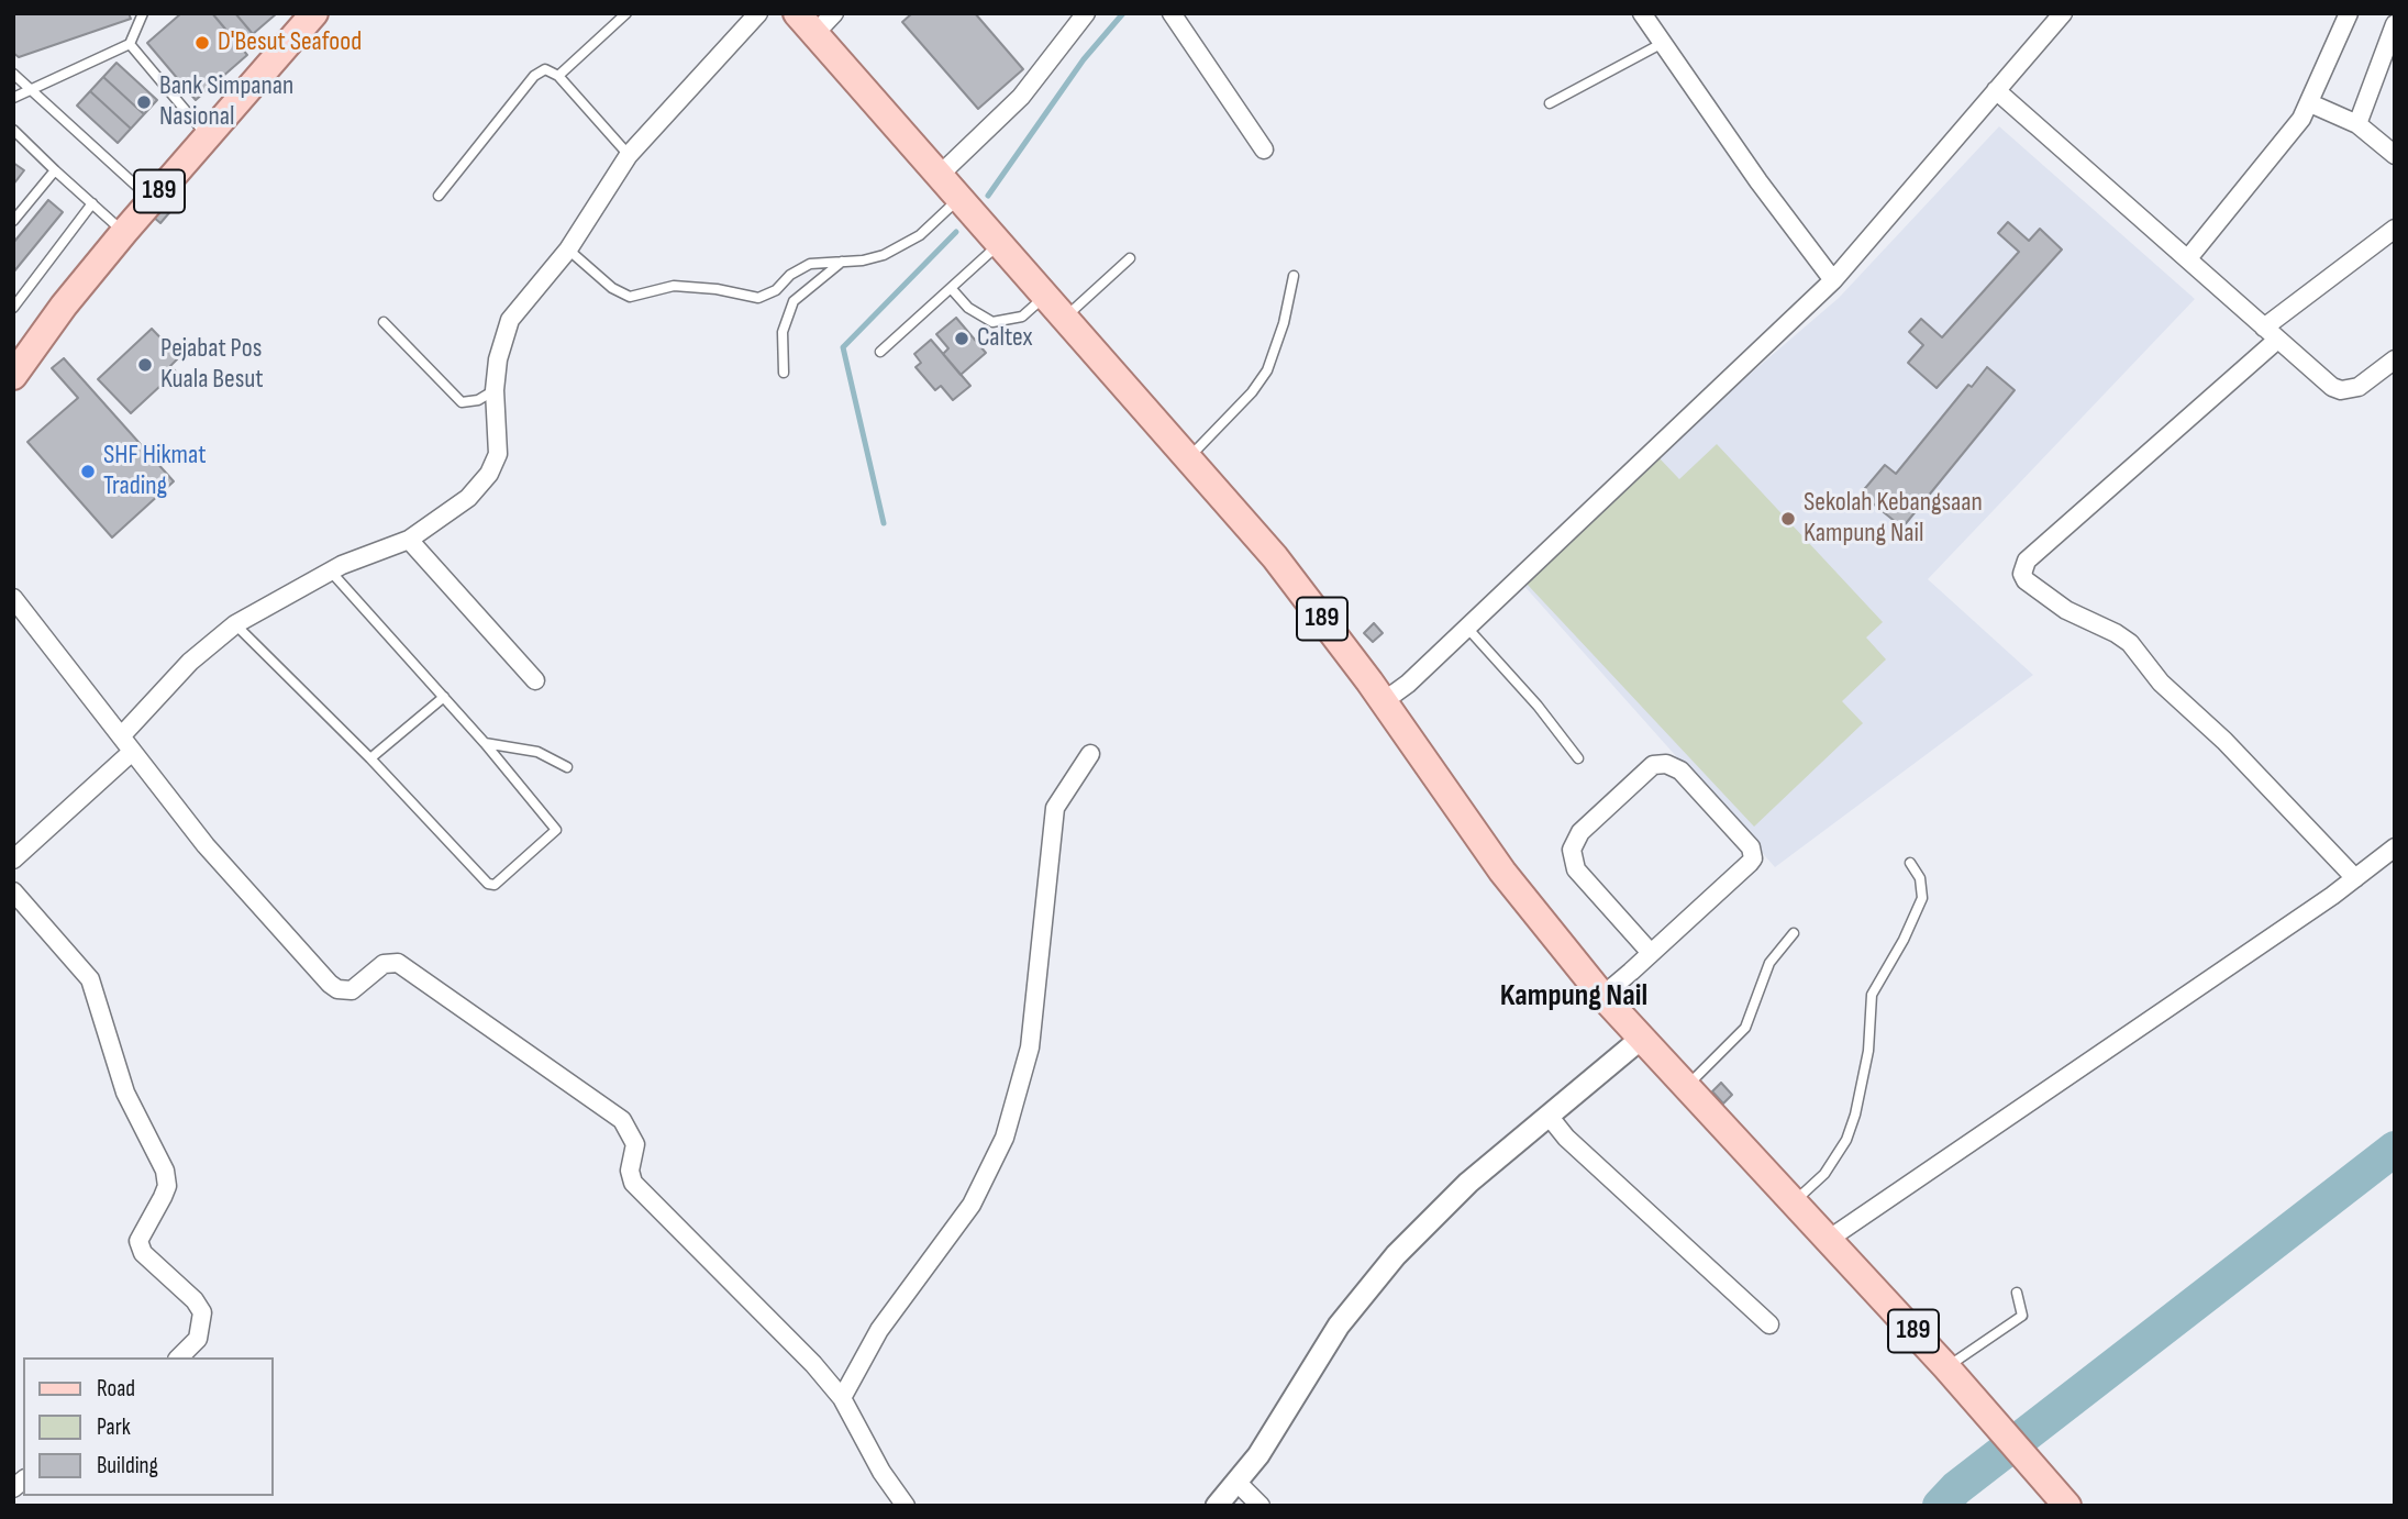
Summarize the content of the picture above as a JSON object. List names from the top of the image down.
{
  "streets": {
    "main road": ["189"]
  },
  "districts": ["Kampung Nail"],
  "places": [
    "D'Besut Seafood",
    "Bank Simpanan Nasional",
    "Caltex",
    "Pejabat Pos Kuala Besut",
    "SHF Hikmat Trading",
    "Sekolah Kebangsaan Kampung Nail"
  ],
  "legend": ["Road", "Park", "Building"]
}
